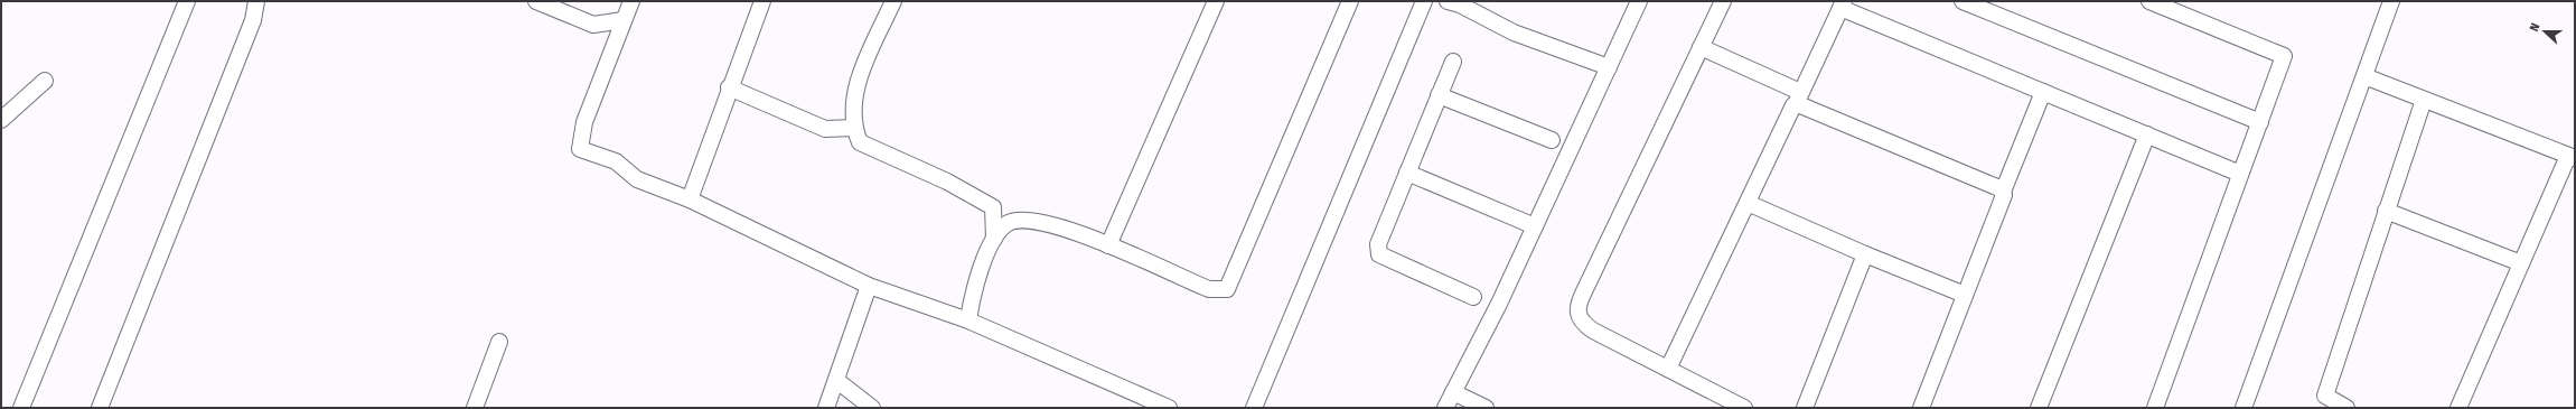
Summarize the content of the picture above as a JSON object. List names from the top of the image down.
{
  "north": "left"
}
